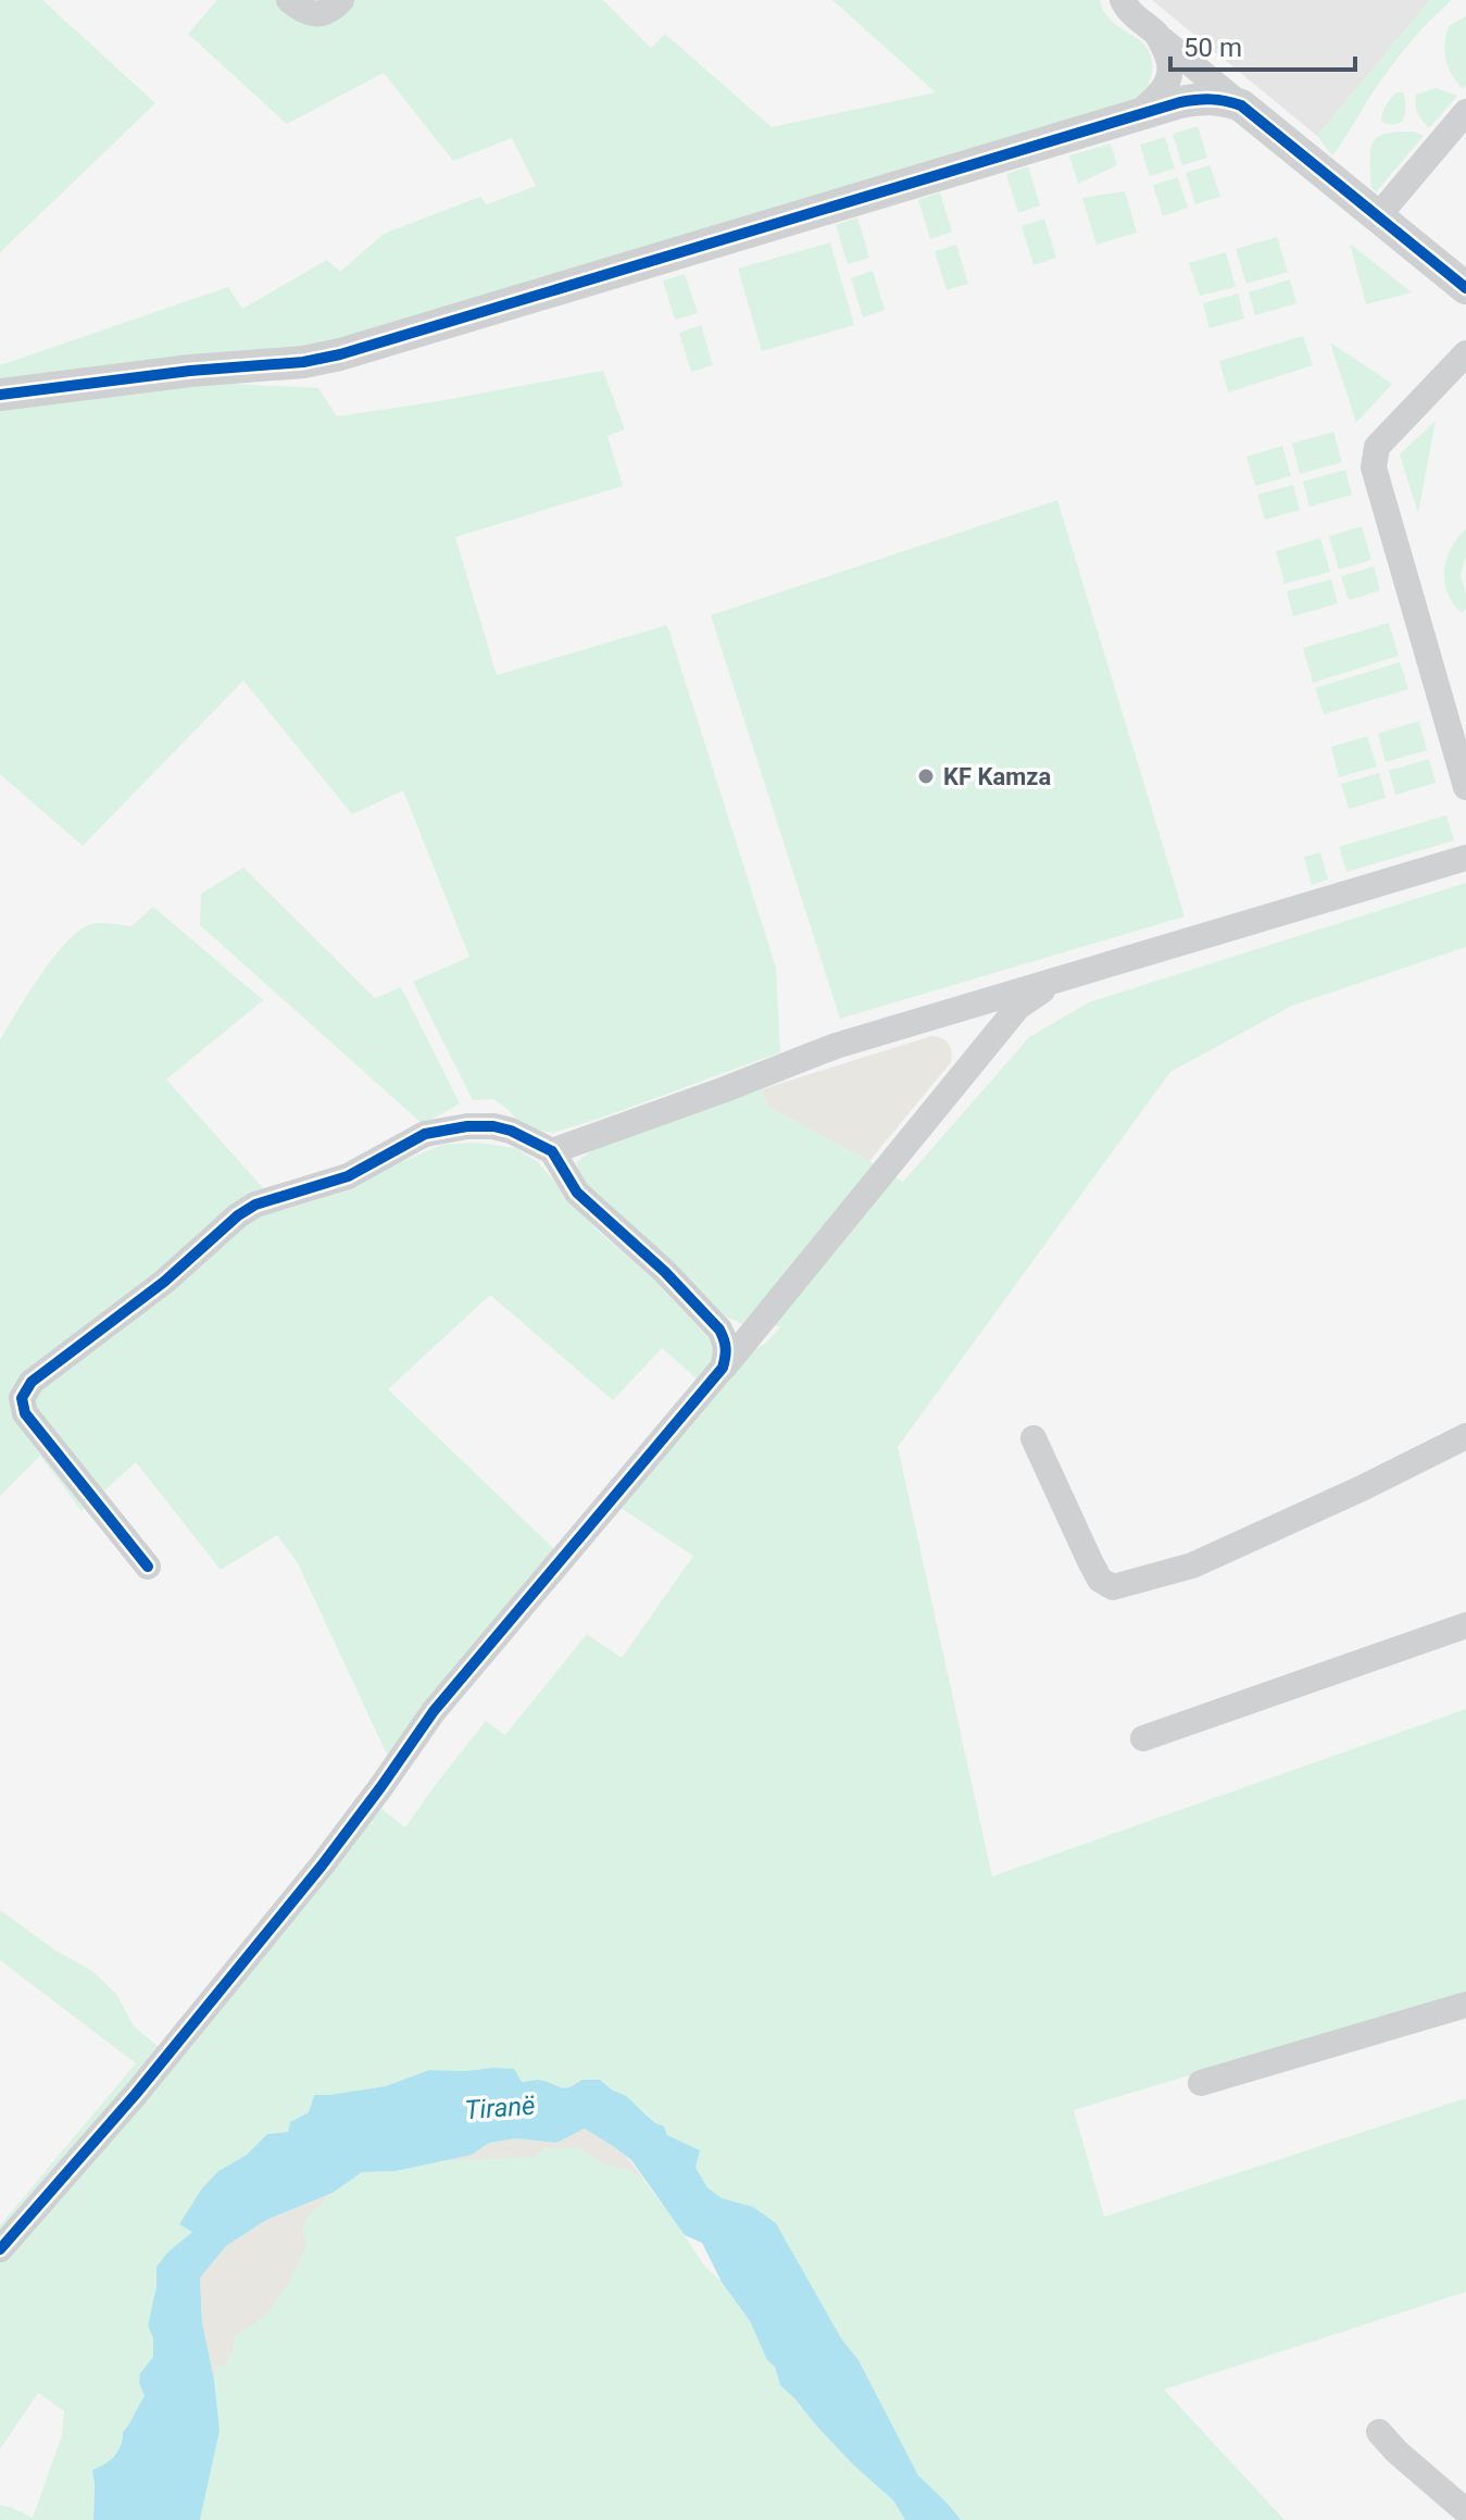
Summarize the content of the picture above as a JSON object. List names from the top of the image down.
{
  "water": ["Tiranë"],
  "places": ["KF Kamza"],
  "scale_bar": "50 m"
}
